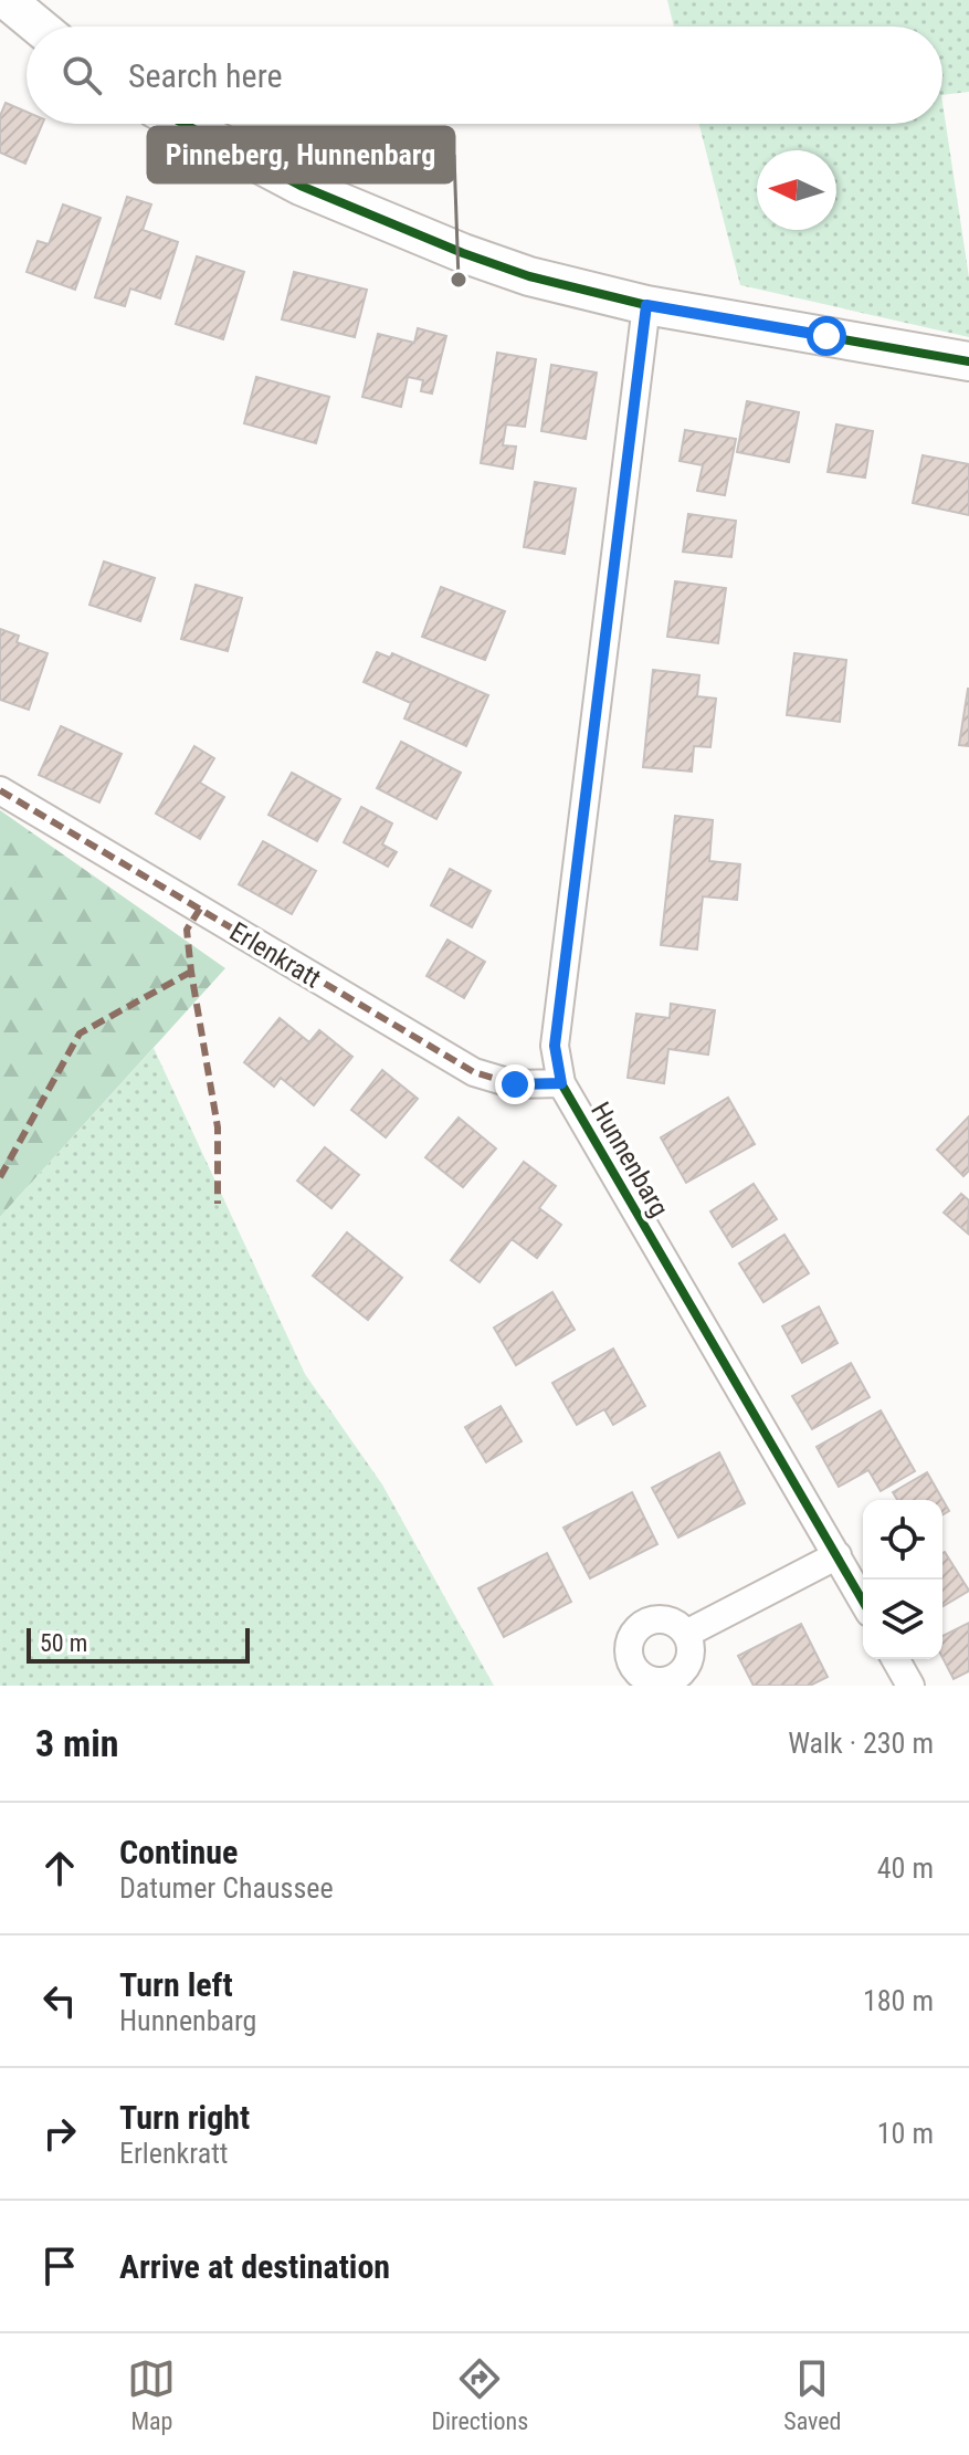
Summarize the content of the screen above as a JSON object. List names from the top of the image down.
{
  "streets": {
    "street": ["Erlenkratt", "Hunnenbarg"]
  },
  "crossings": [
    ["Erlenkratt", "Hunnenbarg"]
  ],
  "places": ["Pinneberg, Hunnenbarg"],
  "scale_bar": "50 m",
  "north": "left",
  "page": {
    "search": "Search here",
    "scale": "50 m",
    "heading": ["3 min", "Walk · 230 m"],
    "list": [
      ["Continue", "Datumer Chaussee", "40 m"],
      ["Turn left", "Hunnenbarg", "180 m"],
      ["Turn right", "Erlenkratt", "10 m"],
      "Arrive at destination"
    ],
    "nav": ["Map", "Directions", "Saved"]
  }
}
